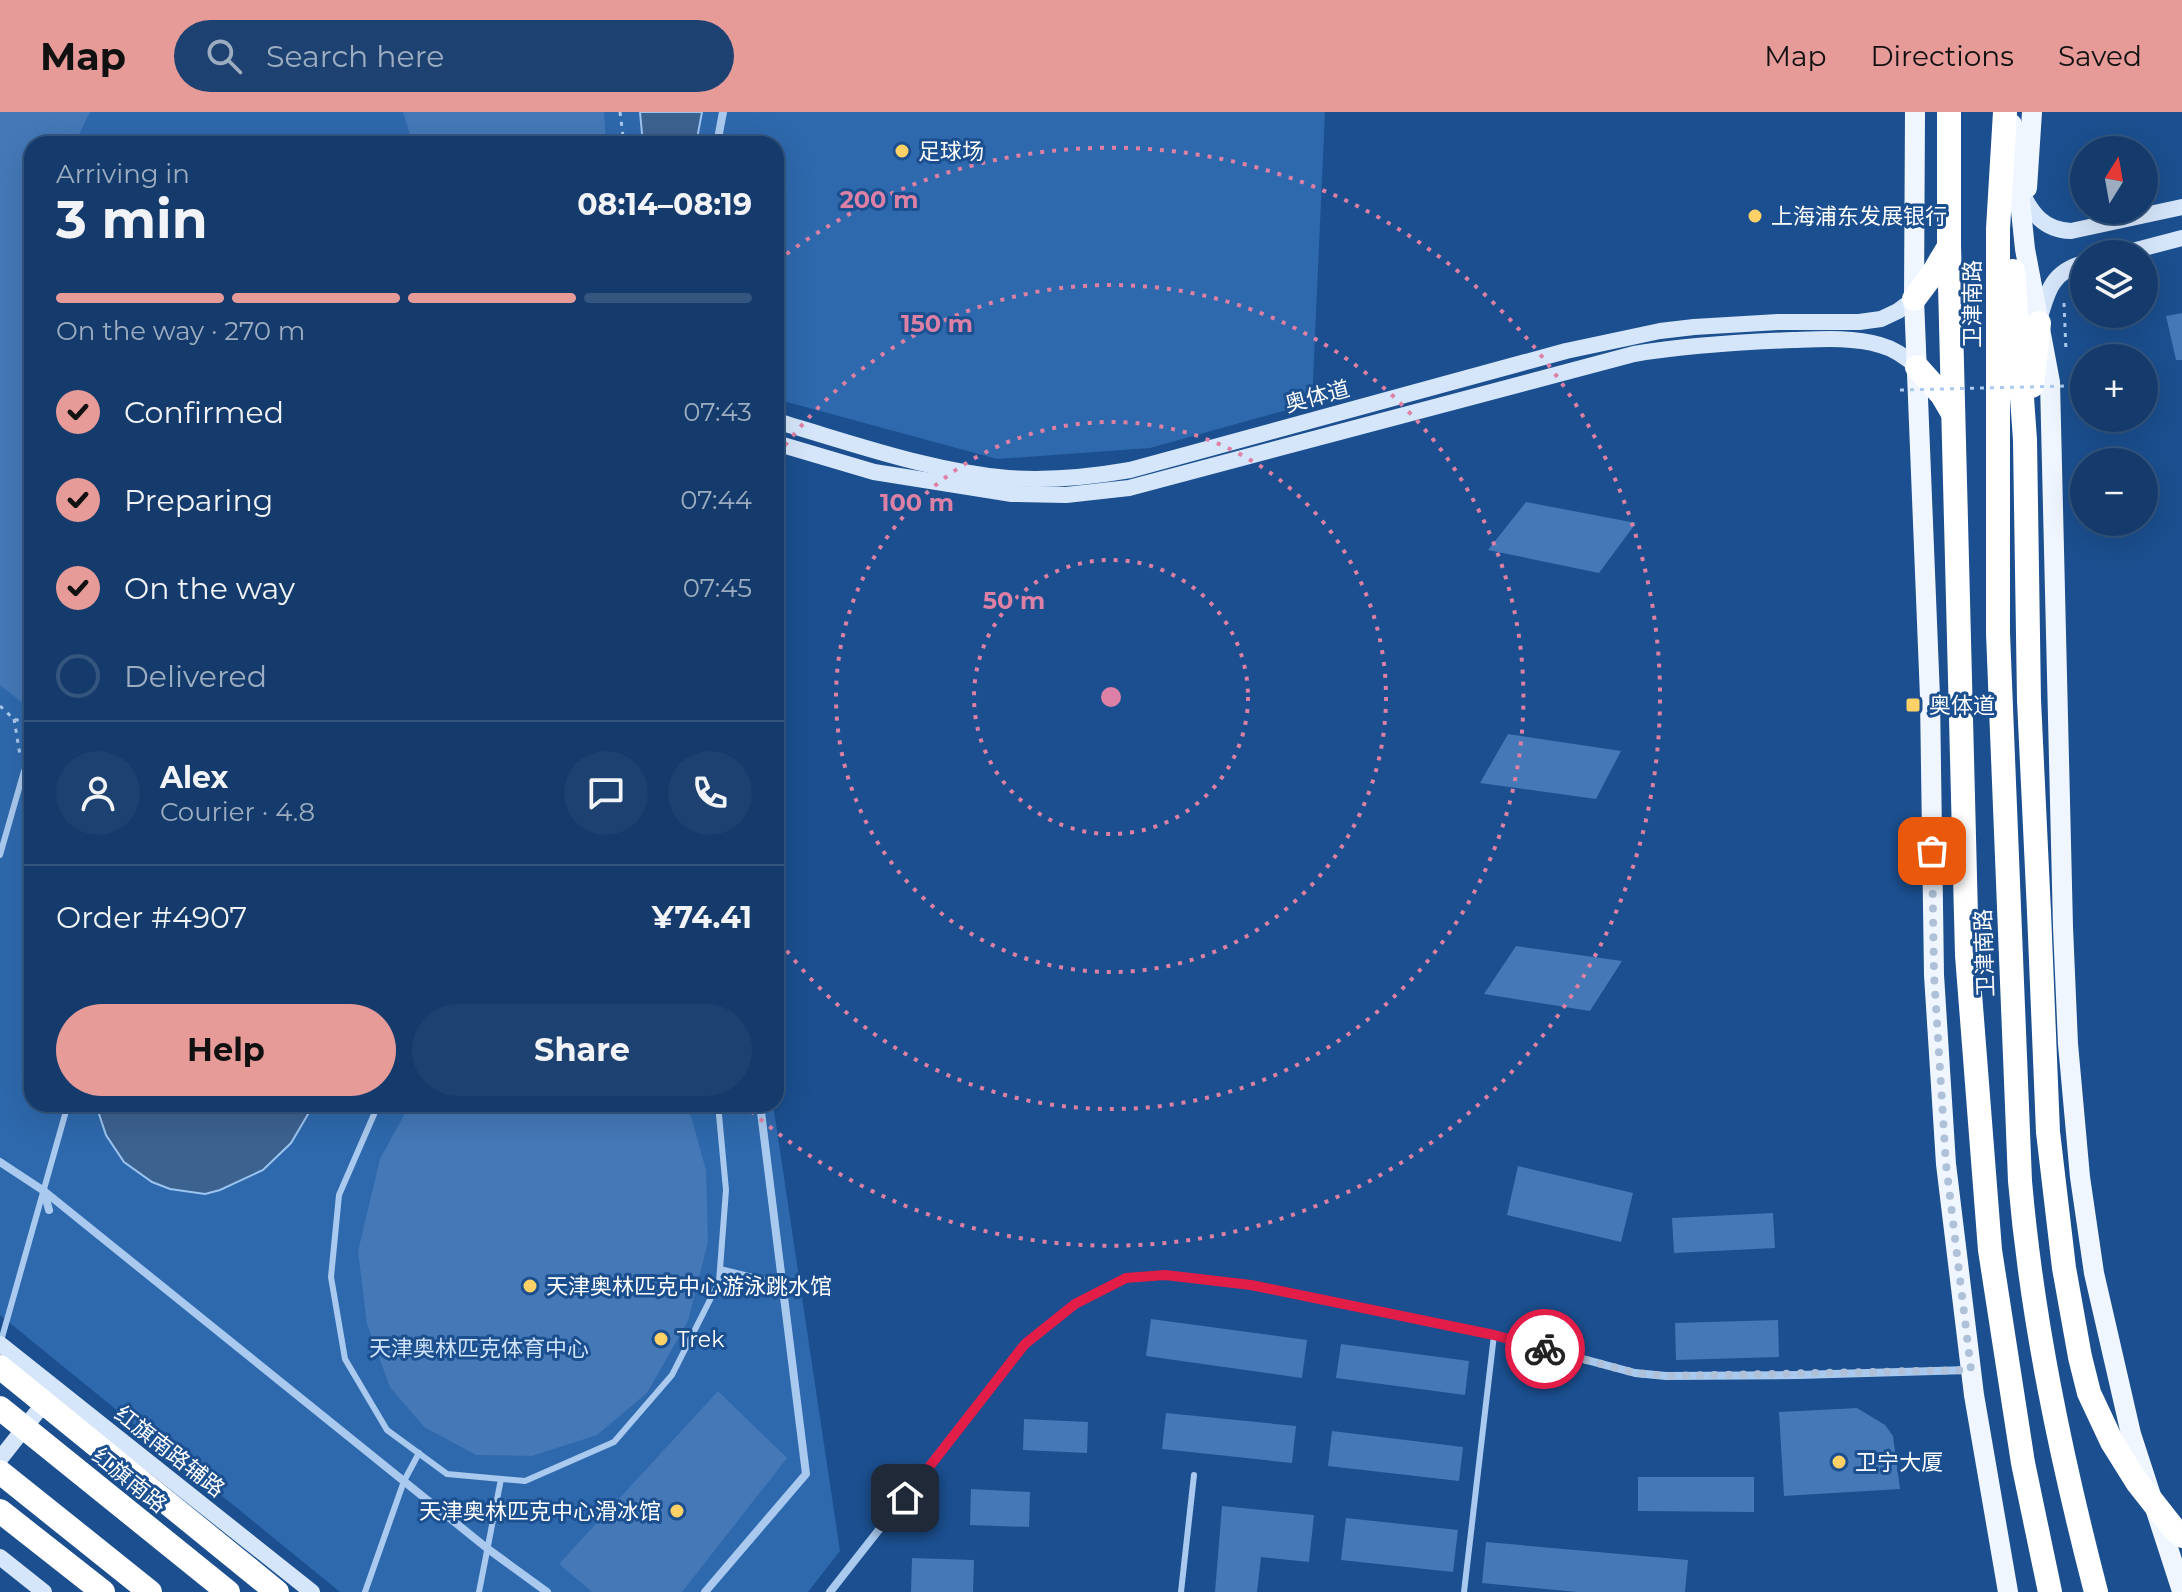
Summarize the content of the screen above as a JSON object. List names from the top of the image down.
{
  "streets": {
    "highway": ["卫津南路", "红旗南路"],
    "street": ["奥体道", "红旗南路辅路"]
  },
  "parks": ["天津奥林匹克体育中心"],
  "places": {
    "other": [
      "足球场",
      "上海浦东发展银行",
      "天津奥林匹克中心游泳跳水馆",
      "Trek",
      "卫宁大厦",
      "天津奥林匹克中心滑冰馆"
    ],
    "transit": ["奥体道"]
  },
  "north": "top",
  "page": {
    "header": "Map",
    "search": "Search here",
    "nav": ["Map", "Directions", "Saved"],
    "map_buttons": ["+", "−"],
    "heading": ["3 min", "Arriving in", "08:14–08:19"],
    "panel": [
      "Alex",
      "Courier · 4.8",
      "Order #4907",
      "¥74.41"
    ],
    "bar": "On the way · 270 m",
    "list": [
      ["Confirmed", "07:43"],
      ["Preparing", "07:44"],
      ["On the way", "07:45"],
      "Delivered"
    ],
    "buttons": ["Help", "Share"]
  },
  "rings": [
    "200 m",
    "150 m",
    "100 m",
    "50 m"
  ]
}
